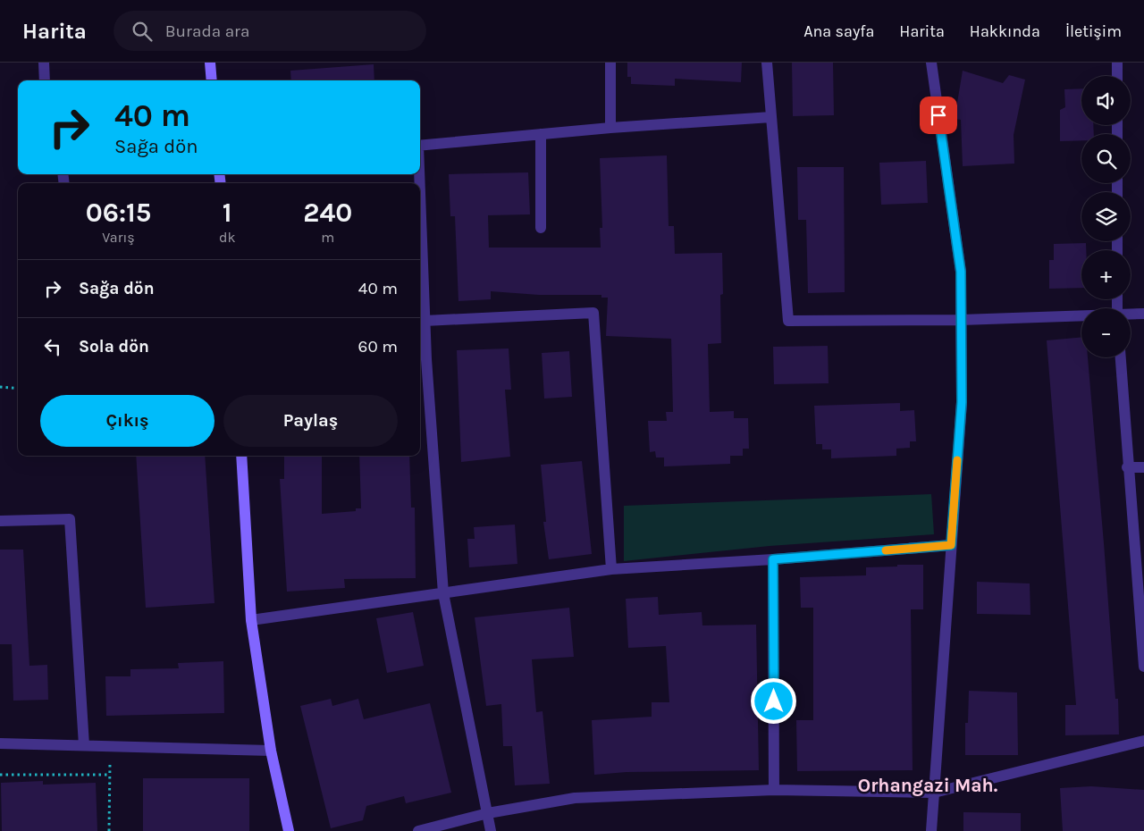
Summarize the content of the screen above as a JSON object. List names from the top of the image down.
{
  "districts": ["Orhangazi Mah."],
  "page": {
    "header": "Harita",
    "search": "Burada ara",
    "nav": [
      "Ana sayfa",
      "Harita",
      "Hakkında",
      "İletişim"
    ],
    "map_buttons": ["+", "−"],
    "turn": ["40 m", "Sağa dön"],
    "eta": [
      "06:15",
      "Varış",
      "1",
      "dk",
      "240",
      "m"
    ],
    "list": [
      {
        "name": "Sağa dön",
        "value": "40 m"
      },
      {
        "name": "Sola dön",
        "value": "60 m"
      }
    ],
    "buttons": ["Çıkış", "Paylaş"]
  }
}
